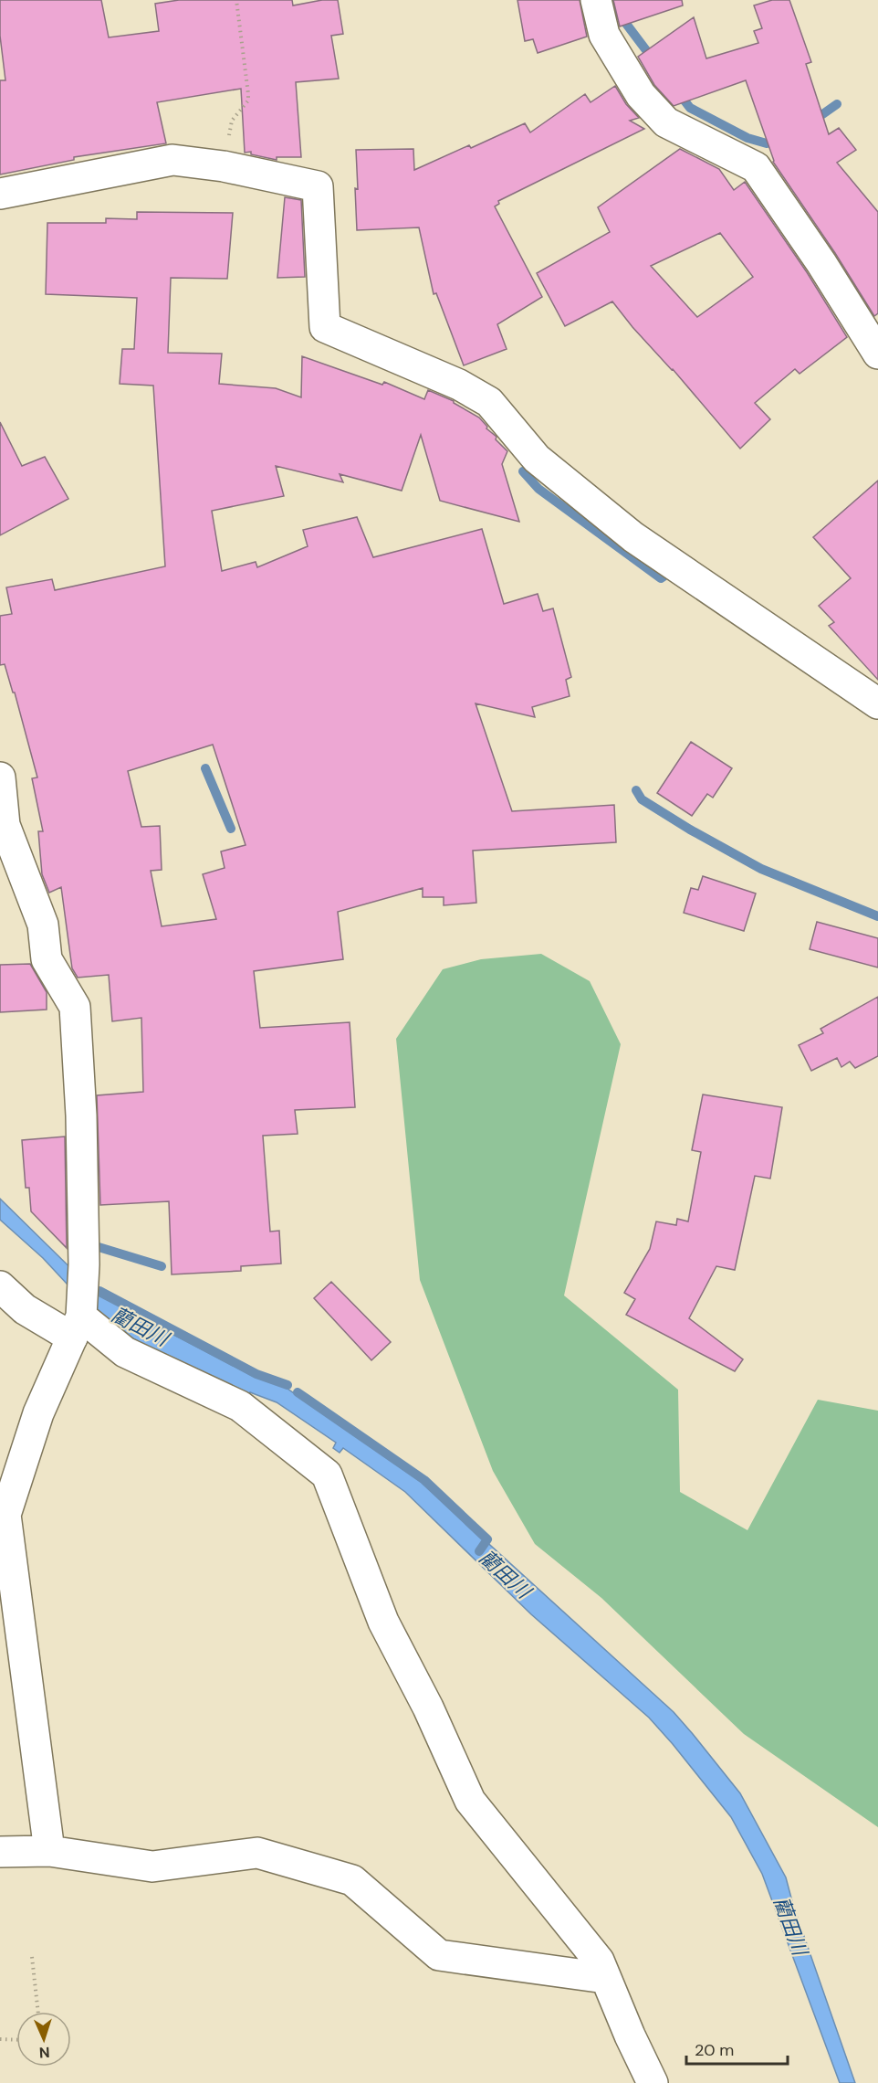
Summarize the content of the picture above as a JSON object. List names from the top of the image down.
{
  "water": ["藺田川"],
  "scale_bar": "20 m",
  "north": "bottom"
}
